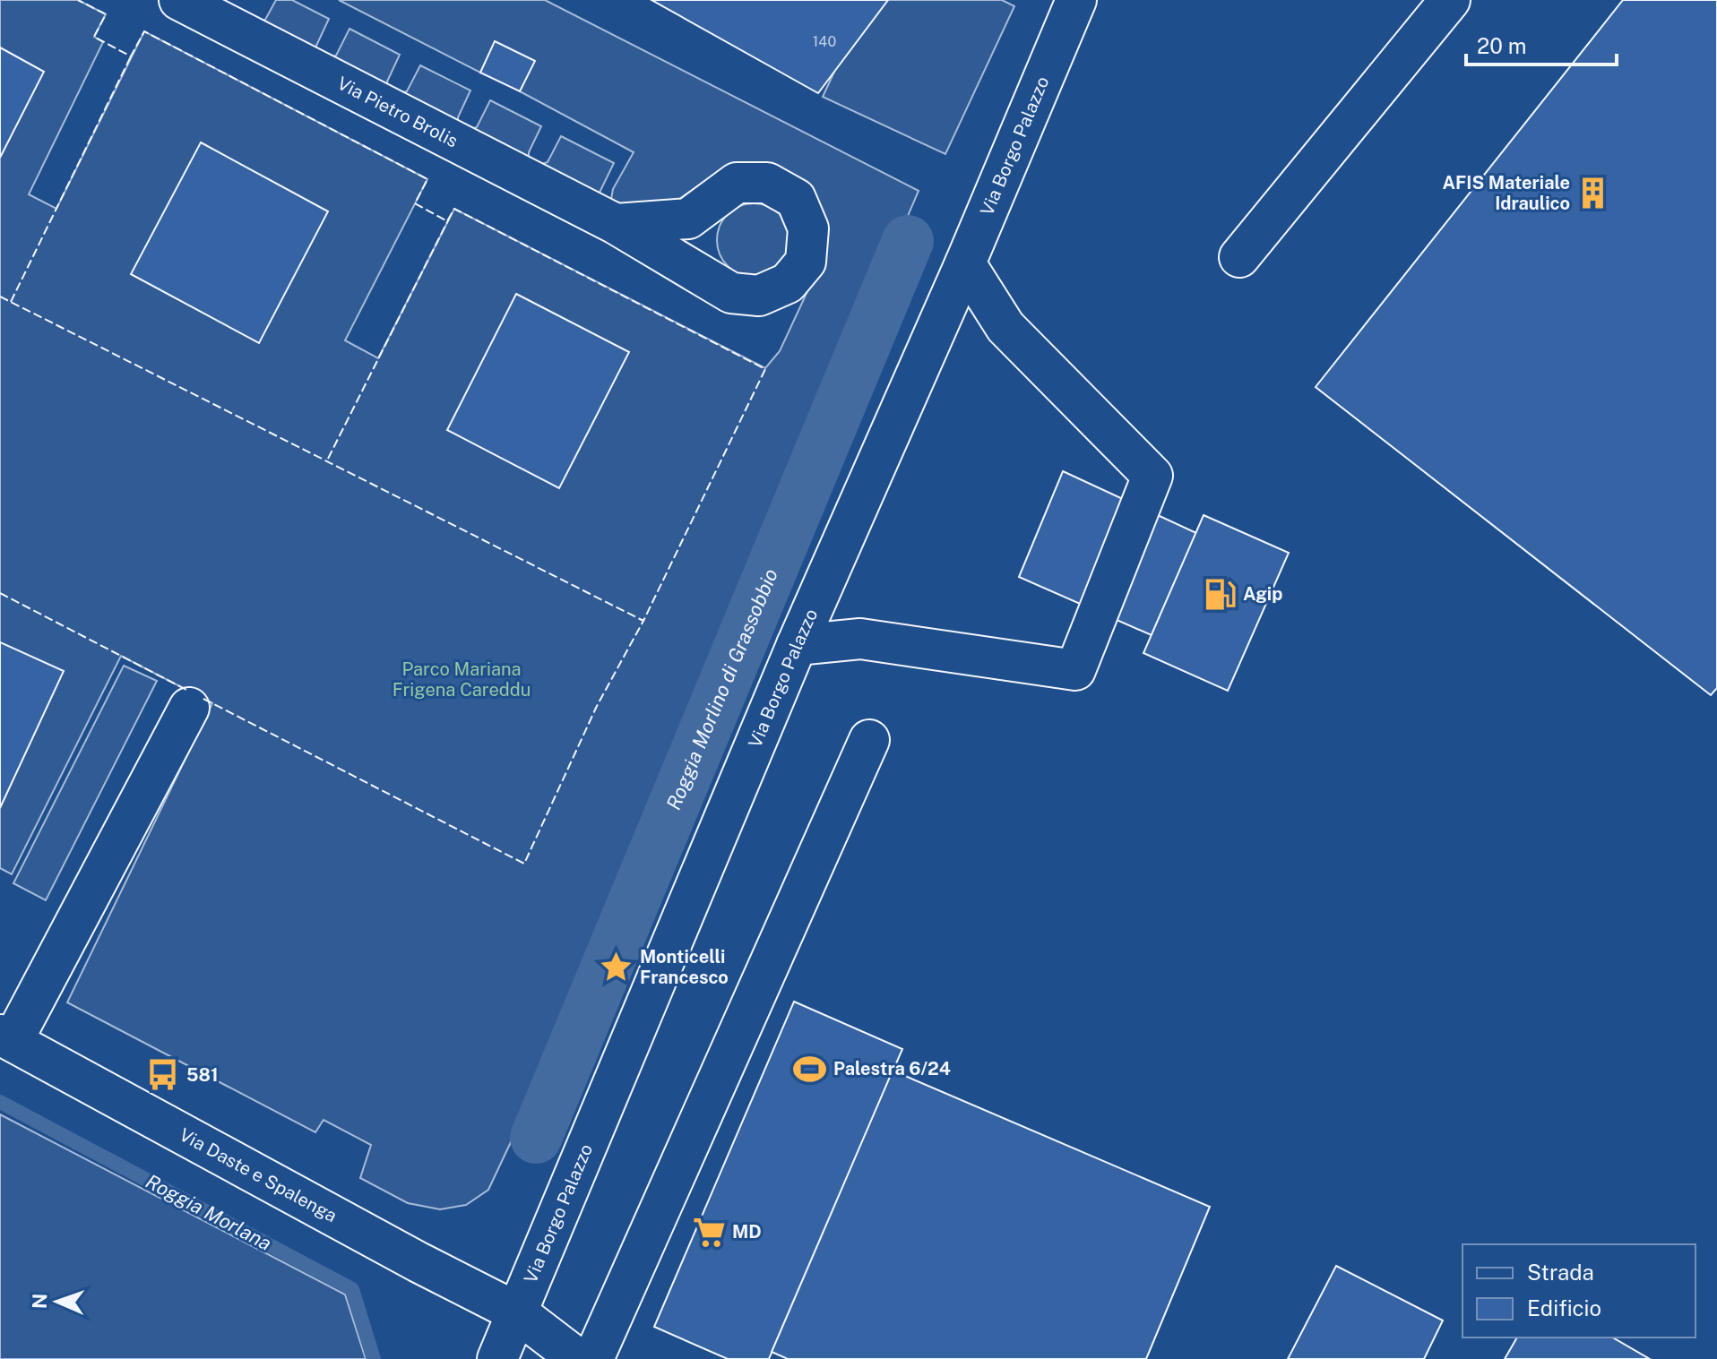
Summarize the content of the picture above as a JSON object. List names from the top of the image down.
{
  "streets": {
    "main road": ["Via Pietro Brolis", "Via Borgo Palazzo", "Via Daste e Spalenga"]
  },
  "crossings": [
    ["Via Borgo Palazzo", "Via Daste e Spalenga"]
  ],
  "water": ["Roggia Morlino di Grassobbio", "Roggia Morlana"],
  "parks": ["Parco Mariana Frigena Careddu"],
  "places": {
    "building": ["AFIS Materiale Idraulico"],
    "fuel station": ["Agip"],
    "place": ["Monticelli Francesco"],
    "sports": ["Palestra 6/24"],
    "bus stop": ["581"],
    "supermarket": ["MD"]
  },
  "house_numbers": ["140"],
  "legend": ["Strada", "Edificio"],
  "scale_bar": "20 m",
  "north": "left"
}
